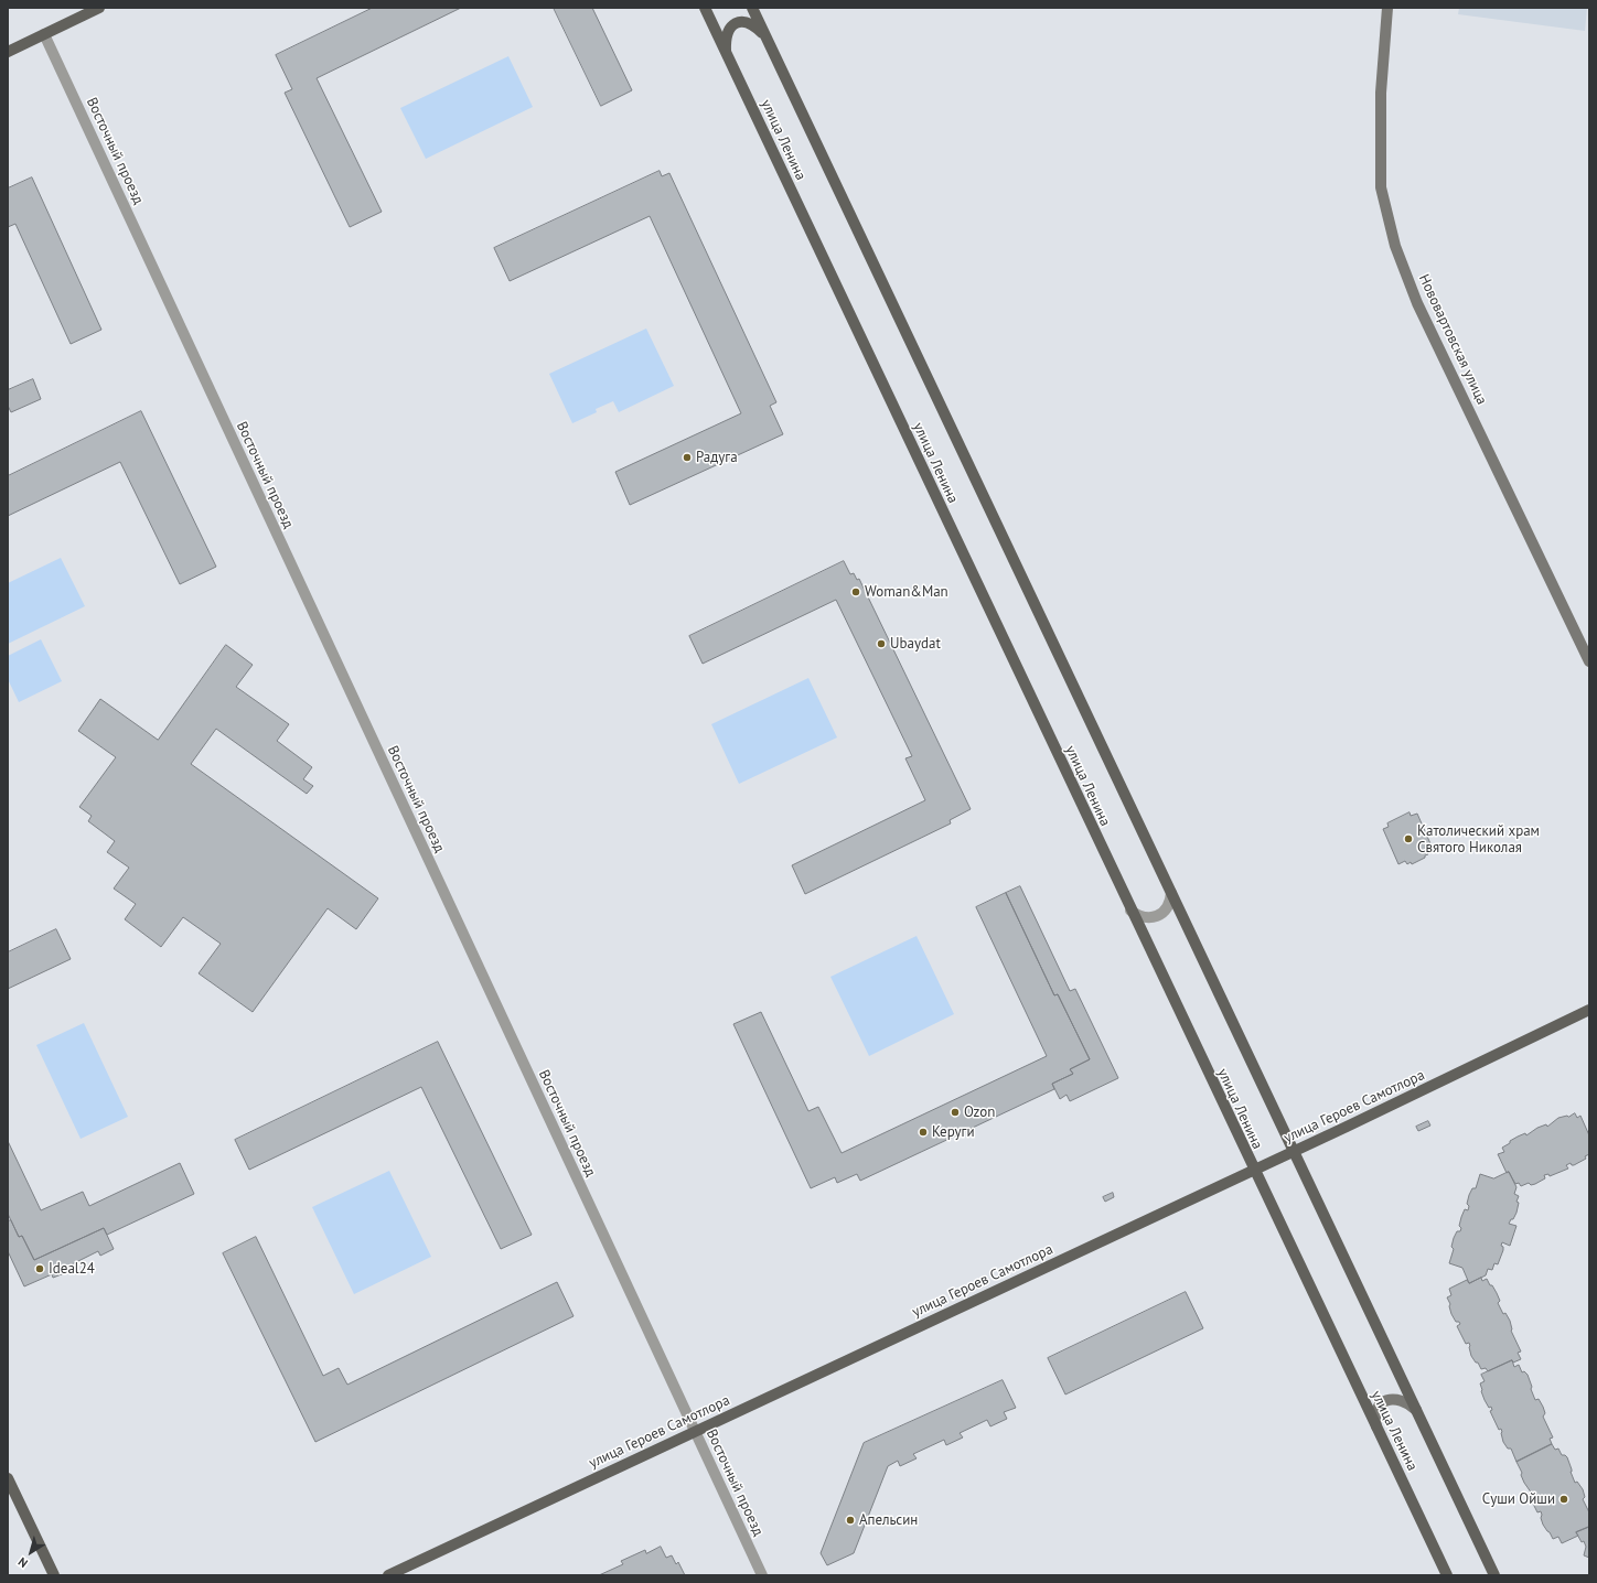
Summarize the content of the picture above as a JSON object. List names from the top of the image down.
{
  "streets": {
    "main road": ["улица Ленина", "Нововартовская улица", "улица Героев Самотлора"],
    "street": ["Восточный проезд"]
  },
  "crossings": [
    ["улица Ленина", "улица Героев Самотлора"],
    ["Восточный проезд", "улица Героев Самотлора"]
  ],
  "places": [
    "Радуга",
    "Woman&Man",
    "Ubaydat",
    "Католический храм Святого Николая",
    "Ozon",
    "Керуги",
    "Ideal24",
    "Суши Ойши",
    "Апельсин"
  ],
  "north": "bottom left"
}
